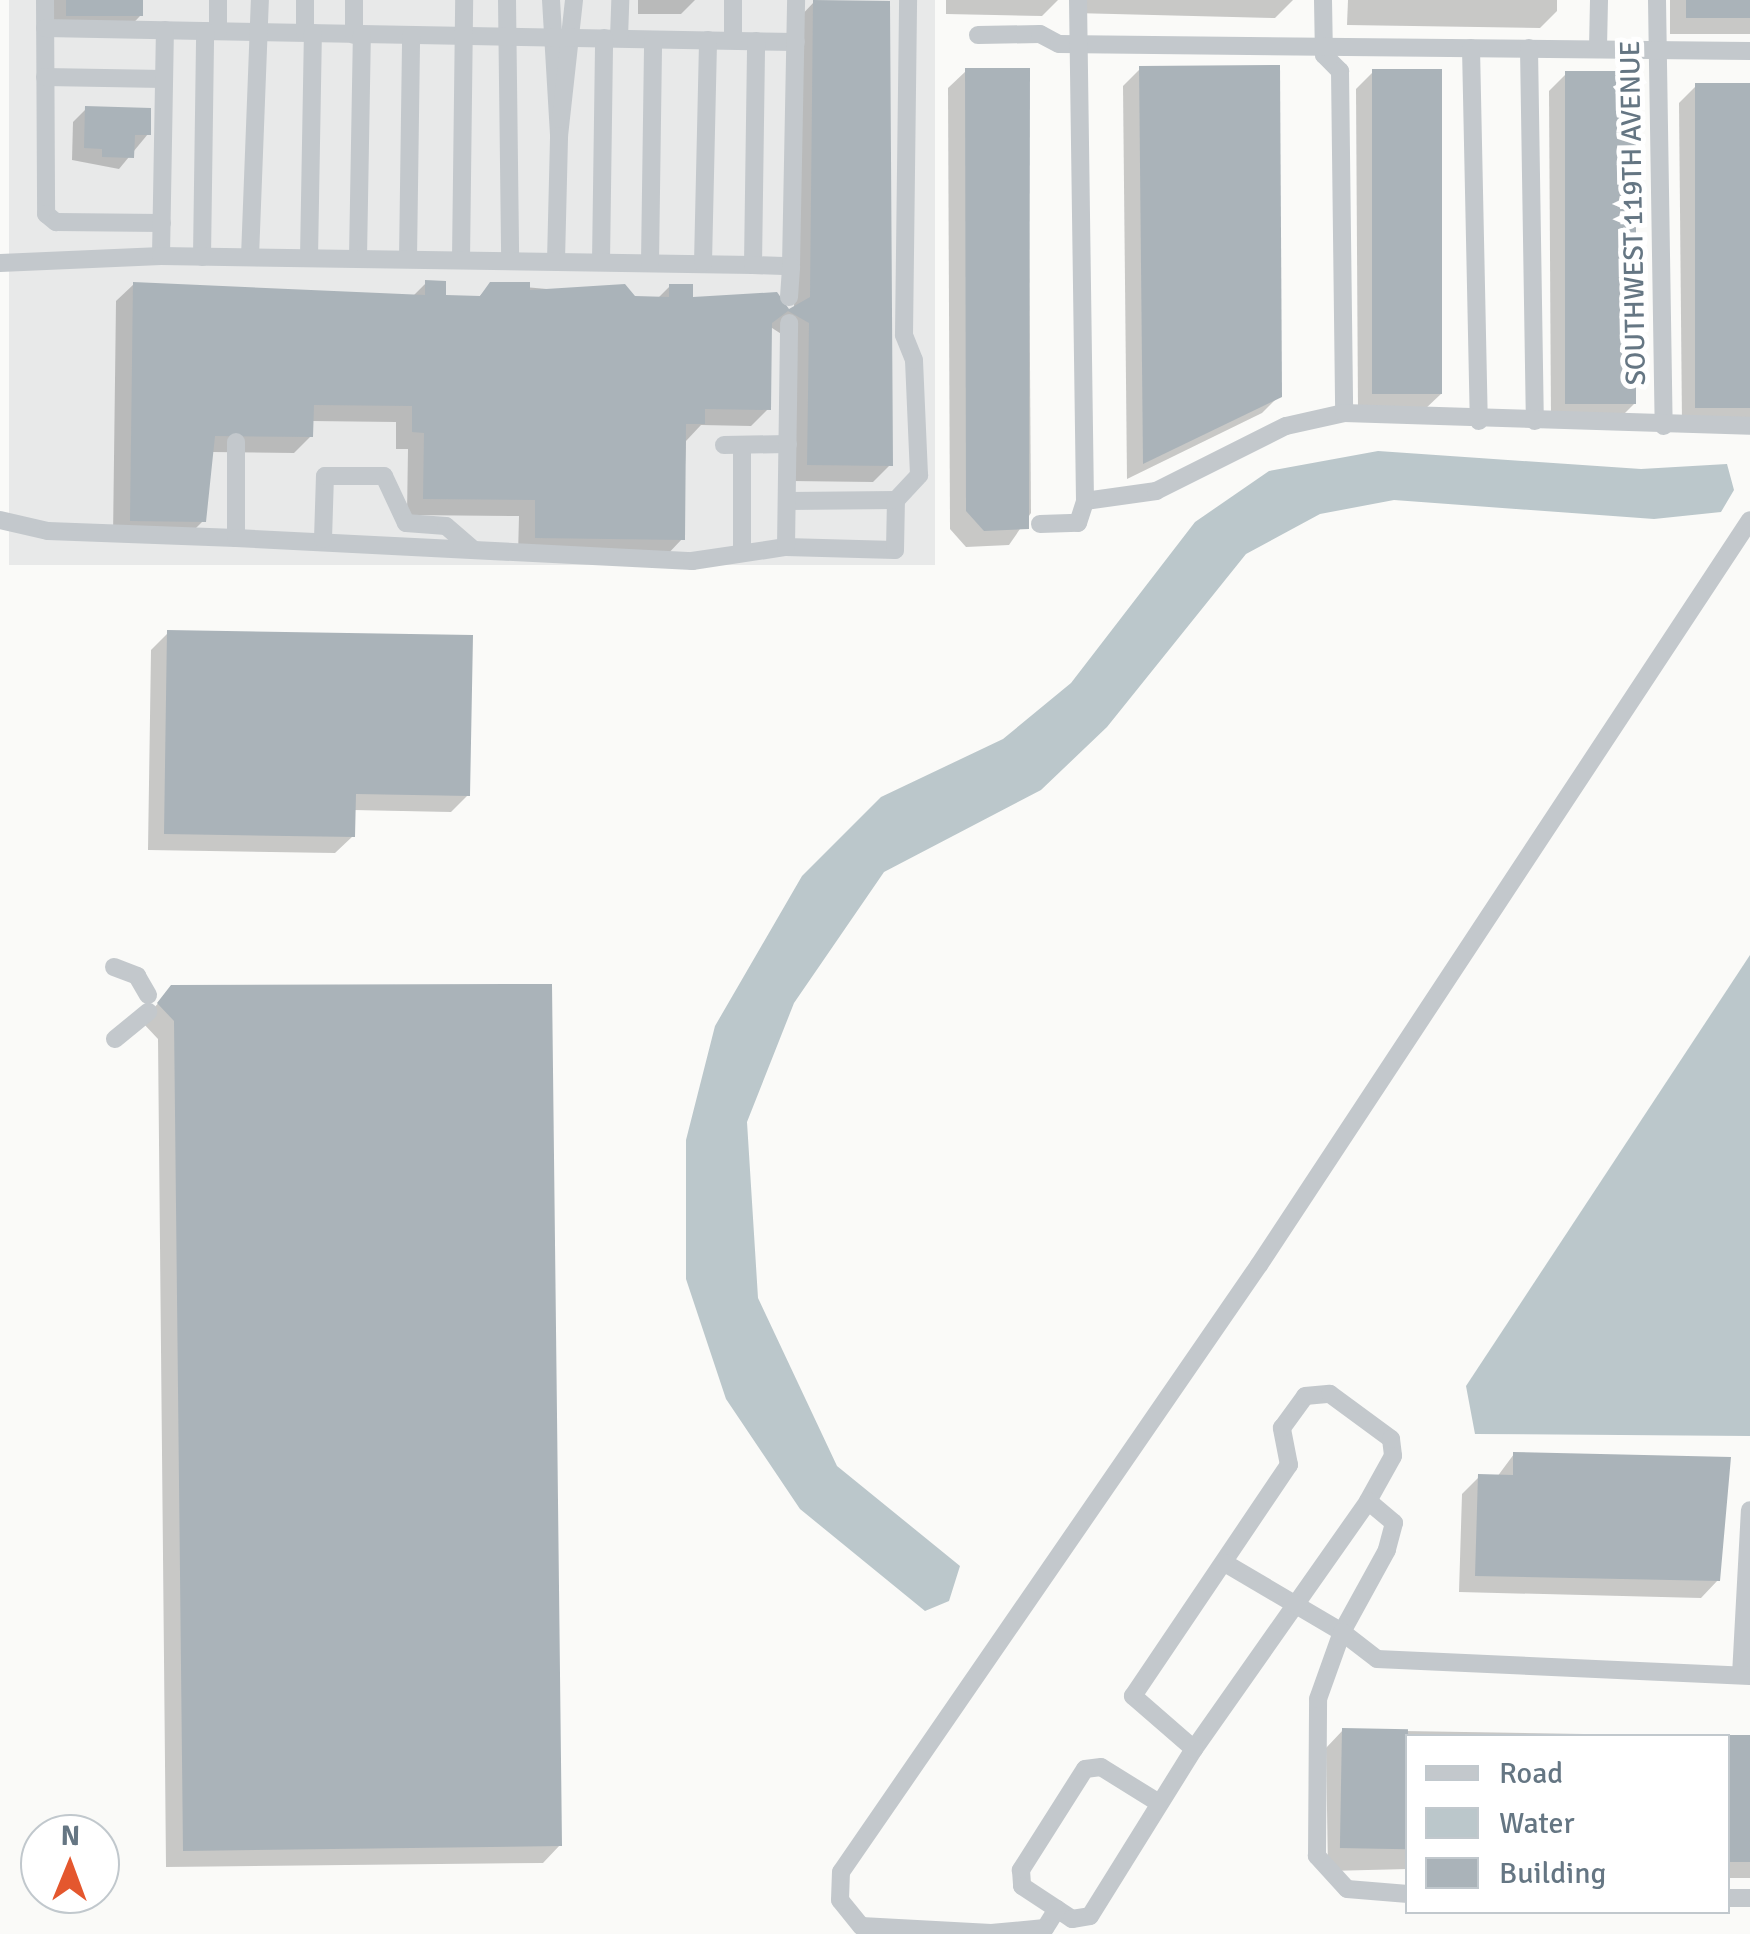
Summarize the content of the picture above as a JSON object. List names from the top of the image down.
{
  "streets": {
    "street": ["SOUTHWEST 119TH AVENUE"]
  },
  "legend": ["Road", "Water", "Building"],
  "north": "top"
}
